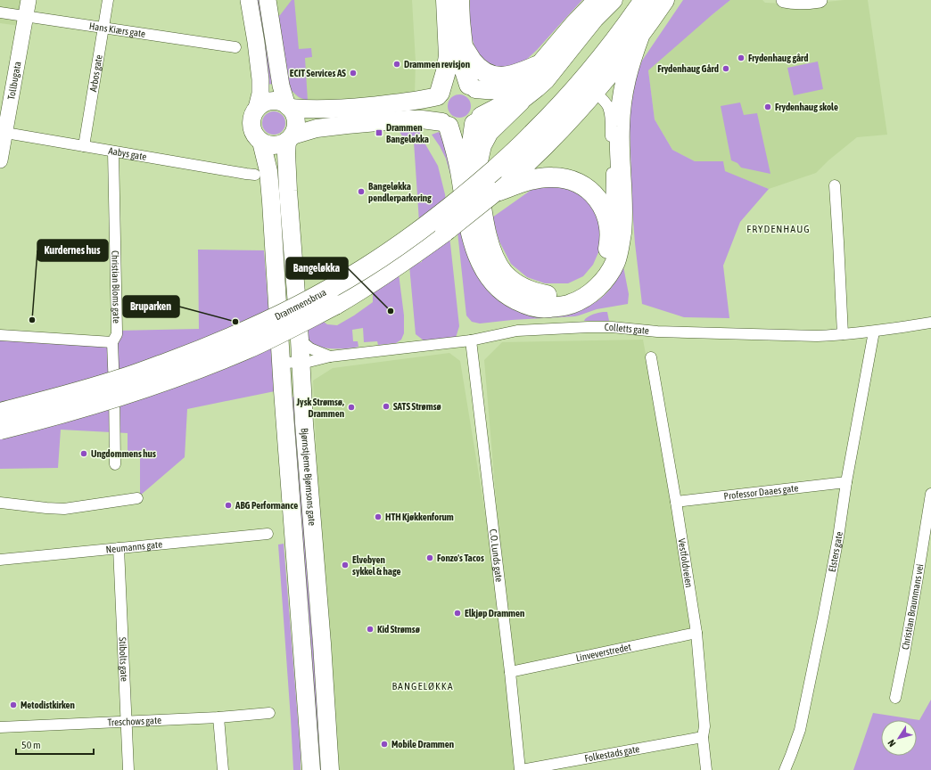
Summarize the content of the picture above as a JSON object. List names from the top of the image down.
{
  "streets": {
    "highway": ["Drammensbrua", "Bjørnstjerne Bjørnsons gate"],
    "main road": ["Tollbugata"],
    "street": [
      "Hans Kiærs gate",
      "Arbos gate",
      "Aabys gate",
      "Christian Bloms gate",
      "Colletts gate",
      "Professor Daaes gate",
      "Neumanns gate",
      "Elsters gate",
      "C.O. Lunds gate",
      "Vestfoldveien",
      "Christian Braunmans vei",
      "Linveverstredet",
      "Stibolts gate",
      "Treschows gate",
      "Folkestads gate"
    ]
  },
  "crossings": [
    ["Hans Kiærs gate", "Arbos gate"],
    ["Hans Kiærs gate", "Tollbugata"],
    ["Arbos gate", "Aabys gate"],
    ["Tollbugata", "Aabys gate"],
    ["Aabys gate", "Christian Bloms gate"],
    ["Colletts gate", "Bjørnstjerne Bjørnsons gate"],
    ["Colletts gate", "Elsters gate"],
    ["Colletts gate", "C.O. Lunds gate"],
    ["Professor Daaes gate", "Elsters gate"],
    ["Professor Daaes gate", "Vestfoldveien"],
    ["Neumanns gate", "Stibolts gate"],
    ["C.O. Lunds gate", "Linveverstredet"],
    ["C.O. Lunds gate", "Folkestads gate"],
    ["Vestfoldveien", "Linveverstredet"],
    ["Vestfoldveien", "Folkestads gate"],
    ["Stibolts gate", "Treschows gate"]
  ],
  "districts": ["FRYDENHAUG", "BANGELØKKA"],
  "places": {
    "other": [
      "Frydenhaug gård",
      "Drammen revisjon",
      "Frydenhaug Gård",
      "ECIT Services AS",
      "Frydenhaug skole",
      "Bangeløkka pendlerparkering",
      "Bangeløkka",
      "Kurdernes hus",
      "Bruparken",
      "SATS Strømsø",
      "Jysk Strømsø, Drammen",
      "Ungdommens hus",
      "ABG Performance",
      "HTH Kjøkkenforum",
      "Fonzo's Tacos",
      "Elvebyen sykkel & hage",
      "Elkjøp Drammen",
      "Kid Strømsø",
      "Metodistkirken",
      "Mobile Drammen"
    ],
    "transit": ["Drammen Bangeløkka"]
  },
  "scale_bar": "50 m",
  "north": "bottom left"
}
